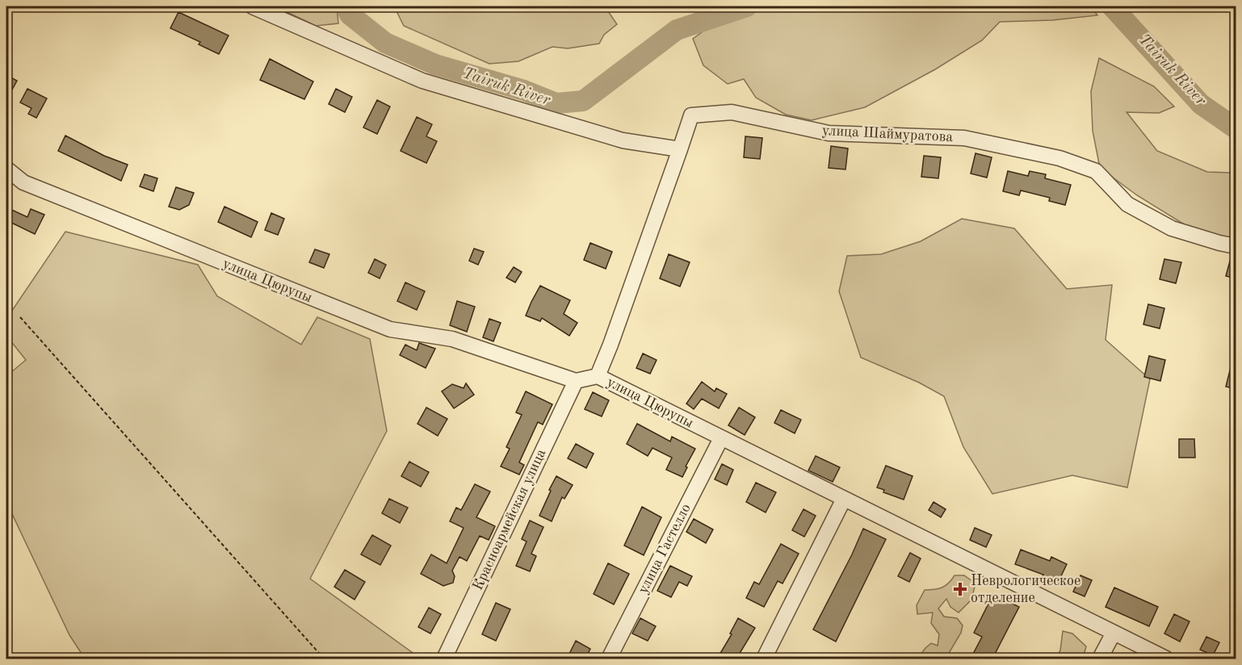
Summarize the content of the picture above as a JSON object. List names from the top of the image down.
{
  "streets": {
    "street": [
      "улица Шаймуратова",
      "улица Цюрупы",
      "Красноармейская улица",
      "улица Гастелло"
    ]
  },
  "crossings": [
    ["улица Цюрупы", "Красноармейская улица"],
    ["улица Цюрупы", "улица Гастелло"]
  ],
  "water": ["Tairuk River"],
  "places": {
    "health": ["Неврологическое отделение"]
  }
}
